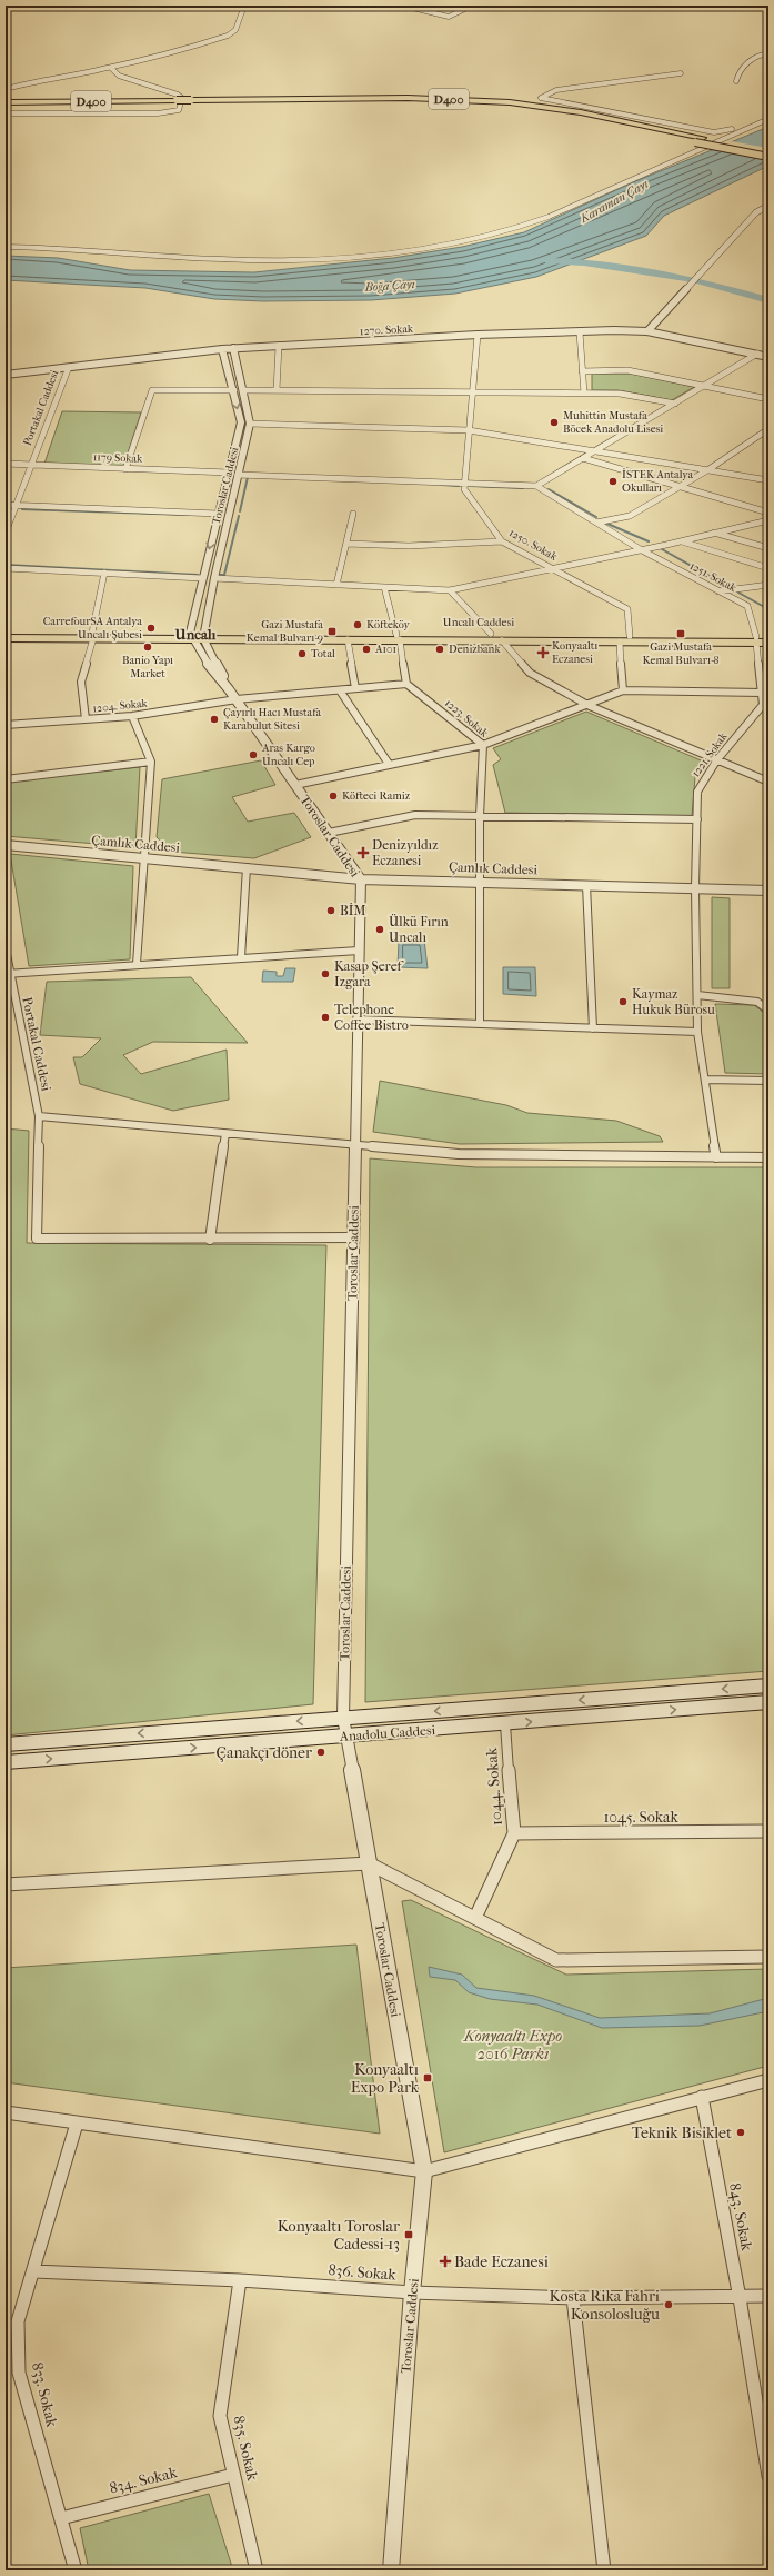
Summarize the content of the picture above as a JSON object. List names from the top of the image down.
{
  "streets": {
    "highway": ["D400"],
    "main road": ["Uncalı Caddesi", "Anadolu Caddesi"],
    "street": [
      "1270. Sokak",
      "Portakal Caddesi",
      "1179 Sokak",
      "Toroslar Caddesi",
      "1250. Sokak",
      "1251. Sokak",
      "1204. Sokak",
      "1223. Sokak",
      "1221. Sokak",
      "Çamlık Caddesi",
      "1044. Sokak",
      "1045. Sokak",
      "843. Sokak",
      "836. Sokak",
      "833. Sokak",
      "835. Sokak",
      "834. Sokak"
    ]
  },
  "crossings": [
    ["1270. Sokak", "Portakal Caddesi"],
    ["1270. Sokak", "Toroslar Caddesi"],
    ["Portakal Caddesi", "1179 Sokak"],
    ["1179 Sokak", "Toroslar Caddesi"],
    ["Toroslar Caddesi", "Uncalı Caddesi"],
    ["Toroslar Caddesi", "1204. Sokak"],
    ["Toroslar Caddesi", "Çamlık Caddesi"],
    ["Toroslar Caddesi", "Anadolu Caddesi"],
    ["Toroslar Caddesi", "836. Sokak"],
    ["1250. Sokak", "Uncalı Caddesi"],
    ["1251. Sokak", "Uncalı Caddesi"],
    ["1251. Sokak", "1221. Sokak"],
    ["Uncalı Caddesi", "1221. Sokak"],
    ["1204. Sokak", "1223. Sokak"],
    ["1223. Sokak", "Çamlık Caddesi"],
    ["1221. Sokak", "Çamlık Caddesi"],
    ["Anadolu Caddesi", "1044. Sokak"],
    ["1044. Sokak", "1045. Sokak"],
    ["843. Sokak", "836. Sokak"],
    ["836. Sokak", "833. Sokak"],
    ["836. Sokak", "835. Sokak"],
    ["833. Sokak", "834. Sokak"],
    ["835. Sokak", "834. Sokak"]
  ],
  "districts": ["Uncalı"],
  "water": ["Karaman Çayı", "Boğa Çayı"],
  "parks": ["Konyaaltı Expo 2016 Parkı"],
  "places": {
    "other": [
      "Muhittin Mustafa Böcek Anadolu Lisesi",
      "İSTEK Antalya Okulları",
      "Köfteköy",
      "CarrefourSA Antalya Uncalı Şubesi",
      "Banio Yapı Market",
      "A101",
      "Denizbank",
      "Total",
      "Çayırlı Hacı Mustafa Karabulut Sitesi",
      "Aras Kargo Uncalı Cep",
      "Köfteci Ramiz",
      "BİM",
      "Ülkü Fırın Uncalı",
      "Kasap Şeref Izgara",
      "Kaymaz Hukuk Bürosu",
      "Telephone Coffee Bistro",
      "Çanakçı döner",
      "Teknik Bisiklet",
      "Kosta Rika Fahri Konsolosluğu"
    ],
    "transit": [
      "Gazi Mustafa Kemal Bulvarı-9",
      "Gazi Mustafa Kemal Bulvarı-8",
      "Konyaaltı Expo Park",
      "Konyaaltı Toroslar Cadessi-13"
    ],
    "health": ["Konyaaltı Eczanesi", "Denizyıldız Eczanesi", "Bade Eczanesi"]
  }
}
